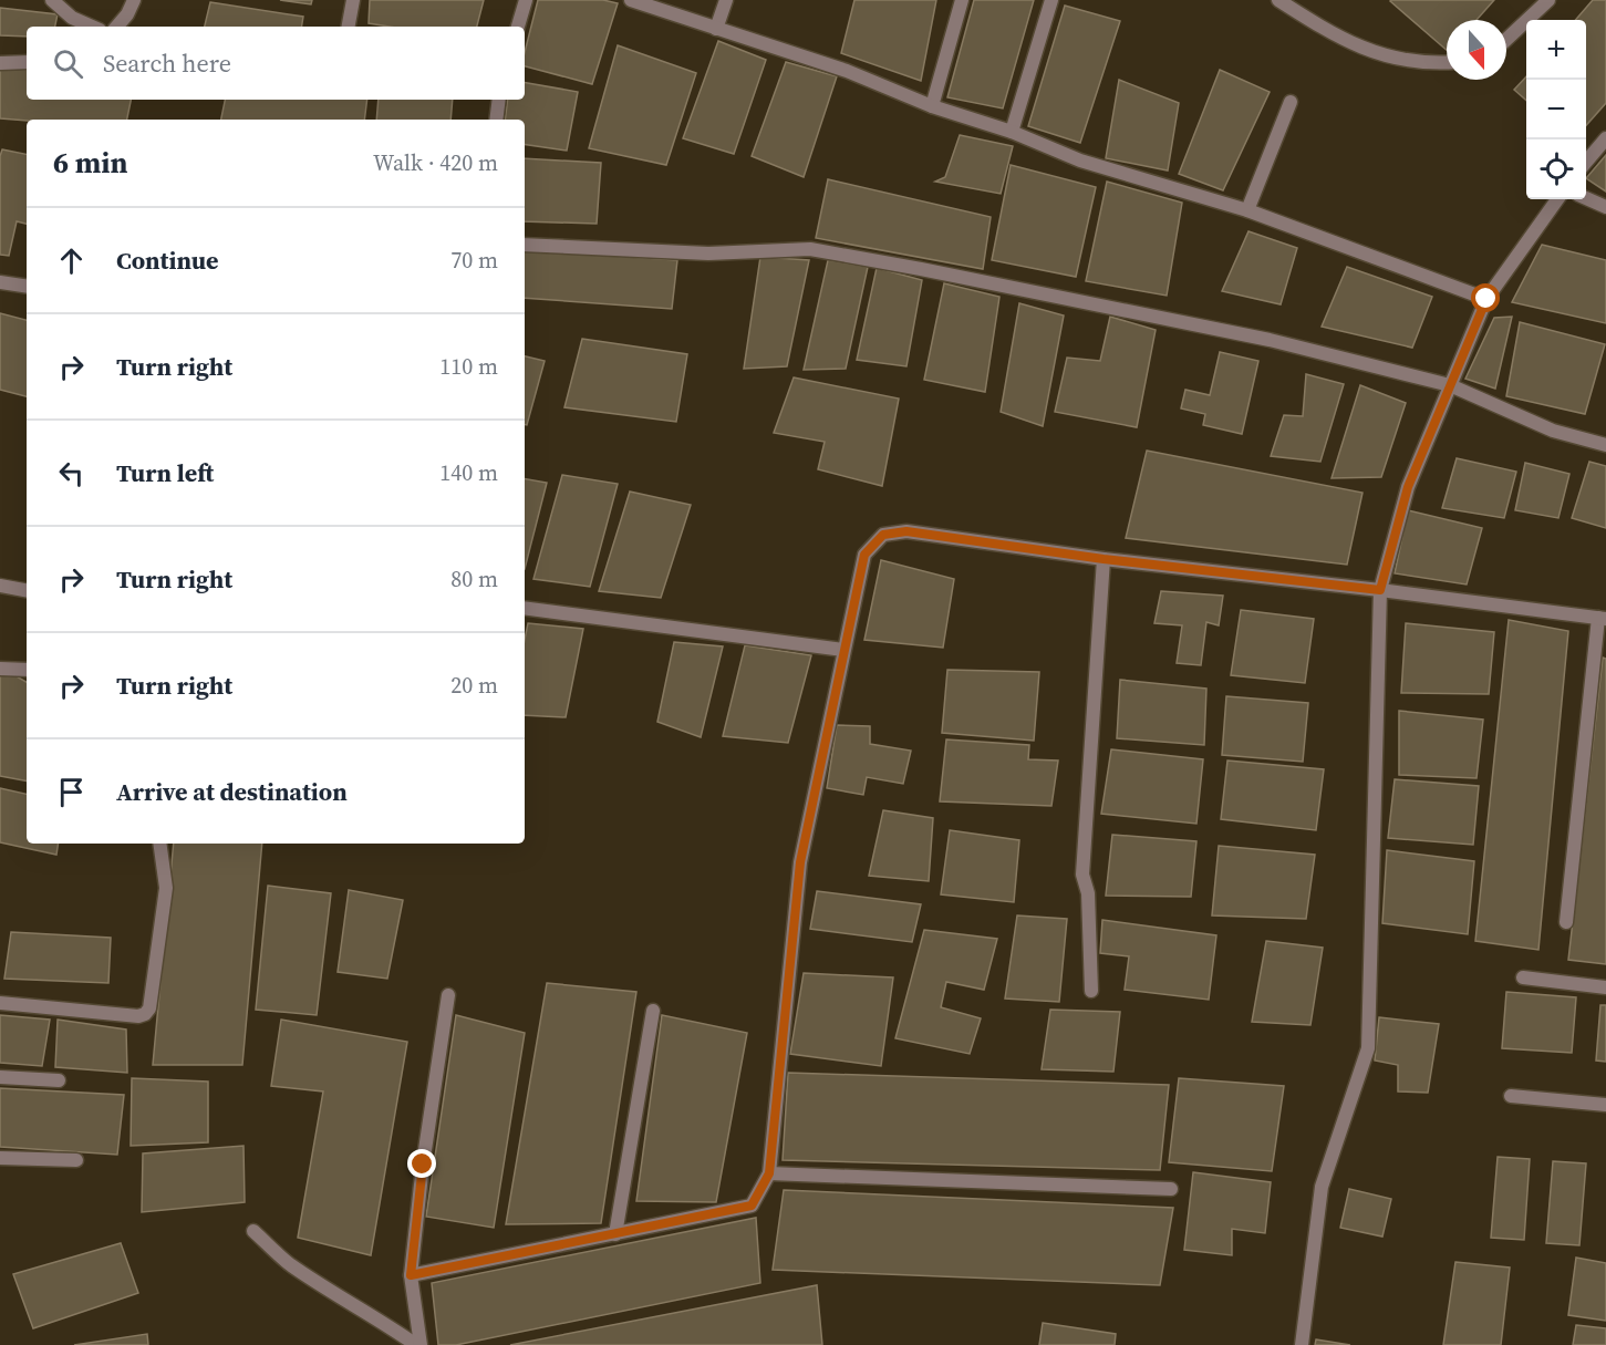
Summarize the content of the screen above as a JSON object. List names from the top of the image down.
{
  "north": "bottom",
  "page": {
    "map_buttons": ["+", "−"],
    "search": "Search here",
    "heading": ["6 min", "Walk · 420 m"],
    "list": [
      ["Continue", "70 m"],
      ["Turn right", "110 m"],
      ["Turn left", "140 m"],
      ["Turn right", "80 m"],
      ["Turn right", "20 m"],
      "Arrive at destination"
    ]
  }
}
